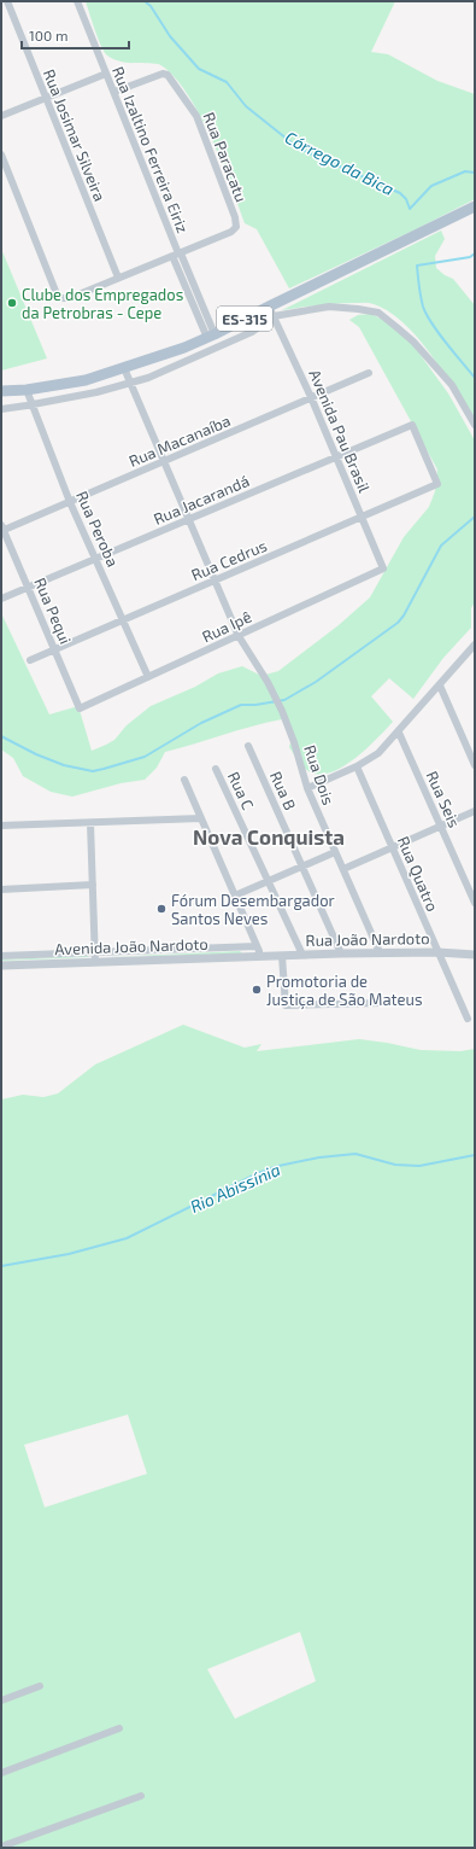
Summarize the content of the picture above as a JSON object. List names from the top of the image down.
{
  "streets": {
    "main road": ["ES-315"],
    "street": [
      "Rua Josimar Silveira",
      "Rua Izaltino Ferreira Eiriz",
      "Rua Paracatu",
      "Avenida Pau Brasil",
      "Rua Macanaíba",
      "Rua Jacarandá",
      "Rua Peroba",
      "Rua Cedrus",
      "Rua Pequi",
      "Rua Ipê",
      "Rua Dois",
      "Rua C",
      "Rua B",
      "Rua Seis",
      "Rua Quatro",
      "Rua João Nardoto",
      "Avenida João Nardoto"
    ]
  },
  "crossings": [
    ["Rua Izaltino Ferreira Eiriz", "Rua Paracatu"],
    ["Rua Izaltino Ferreira Eiriz", "ES-315"],
    ["ES-315", "Avenida Pau Brasil"],
    ["ES-315", "Rua Peroba"],
    ["Avenida Pau Brasil", "Rua Macanaíba"],
    ["Avenida Pau Brasil", "Rua Jacarandá"],
    ["Avenida Pau Brasil", "Rua Cedrus"],
    ["Avenida Pau Brasil", "Rua Ipê"],
    ["Rua Macanaíba", "Rua Peroba"],
    ["Rua Macanaíba", "Rua Pequi"],
    ["Rua Jacarandá", "Rua Peroba"],
    ["Rua Jacarandá", "Rua Cedrus"],
    ["Rua Jacarandá", "Rua Pequi"],
    ["Rua Peroba", "Rua Cedrus"],
    ["Rua Peroba", "Rua Ipê"],
    ["Rua Cedrus", "Rua Pequi"],
    ["Rua Pequi", "Rua Ipê"],
    ["Rua Ipê", "Rua Dois"],
    ["Rua Dois", "Rua João Nardoto"],
    ["Rua C", "Rua João Nardoto"],
    ["Rua B", "Rua João Nardoto"],
    ["Rua Quatro", "Rua João Nardoto"],
    ["Rua João Nardoto", "Avenida João Nardoto"]
  ],
  "districts": ["Nova Conquista"],
  "water": ["Córrego da Bica", "Rio Abissínia"],
  "places": ["Clube dos Empregados da Petrobras - Cepe", "Fórum Desembargador Santos Neves", "Promotoria de Justiça de São Mateus"],
  "scale_bar": "100 m"
}
